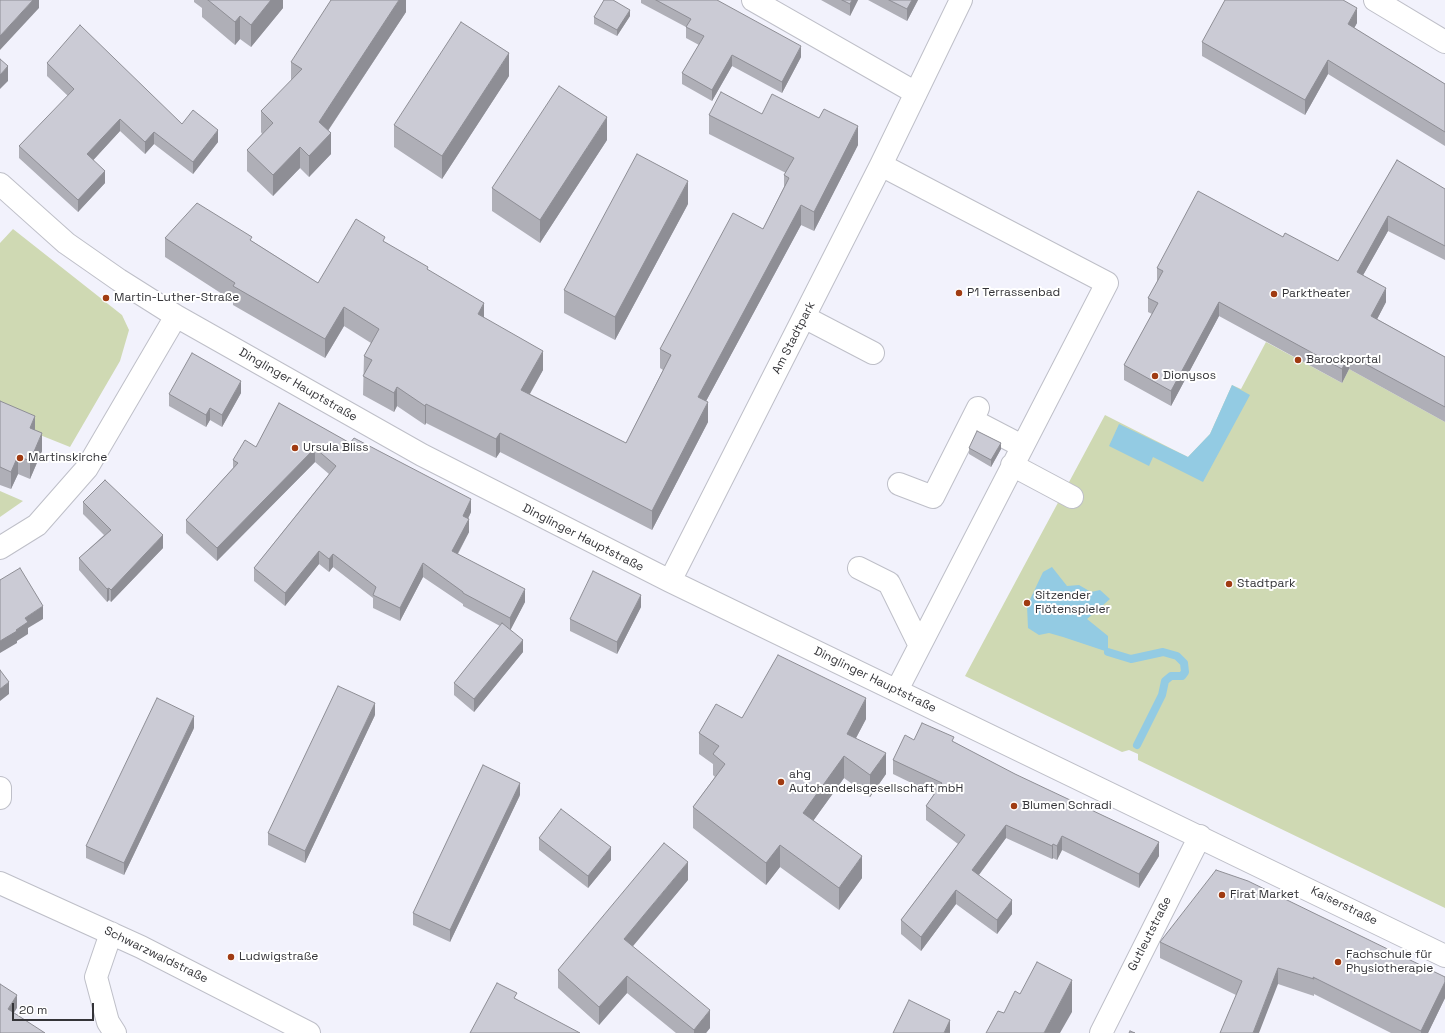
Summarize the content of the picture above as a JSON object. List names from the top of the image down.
{
  "streets": {
    "street": [
      "Am Stadtpark",
      "Dinglinger Hauptstraße",
      "Kaiserstraße",
      "Gutleutstraße",
      "Schwarzwaldstraße"
    ]
  },
  "crossings": [
    ["Am Stadtpark", "Dinglinger Hauptstraße"],
    ["Dinglinger Hauptstraße", "Kaiserstraße"],
    ["Dinglinger Hauptstraße", "Gutleutstraße"],
    ["Kaiserstraße", "Gutleutstraße"]
  ],
  "places": [
    "P1 Terrassenbad",
    "Parktheater",
    "Martin-Luther-Straße",
    "Barockportal",
    "Dionysos",
    "Ursula Bliss",
    "Martinskirche",
    "Stadtpark",
    "Sitzender Flötenspieler",
    "ahg Autohandelsgesellschaft mbH",
    "Blumen Schradi",
    "Firat Market",
    "Ludwigstraße",
    "Fachschule für Physiotherapie"
  ],
  "scale_bar": "20 m"
}
